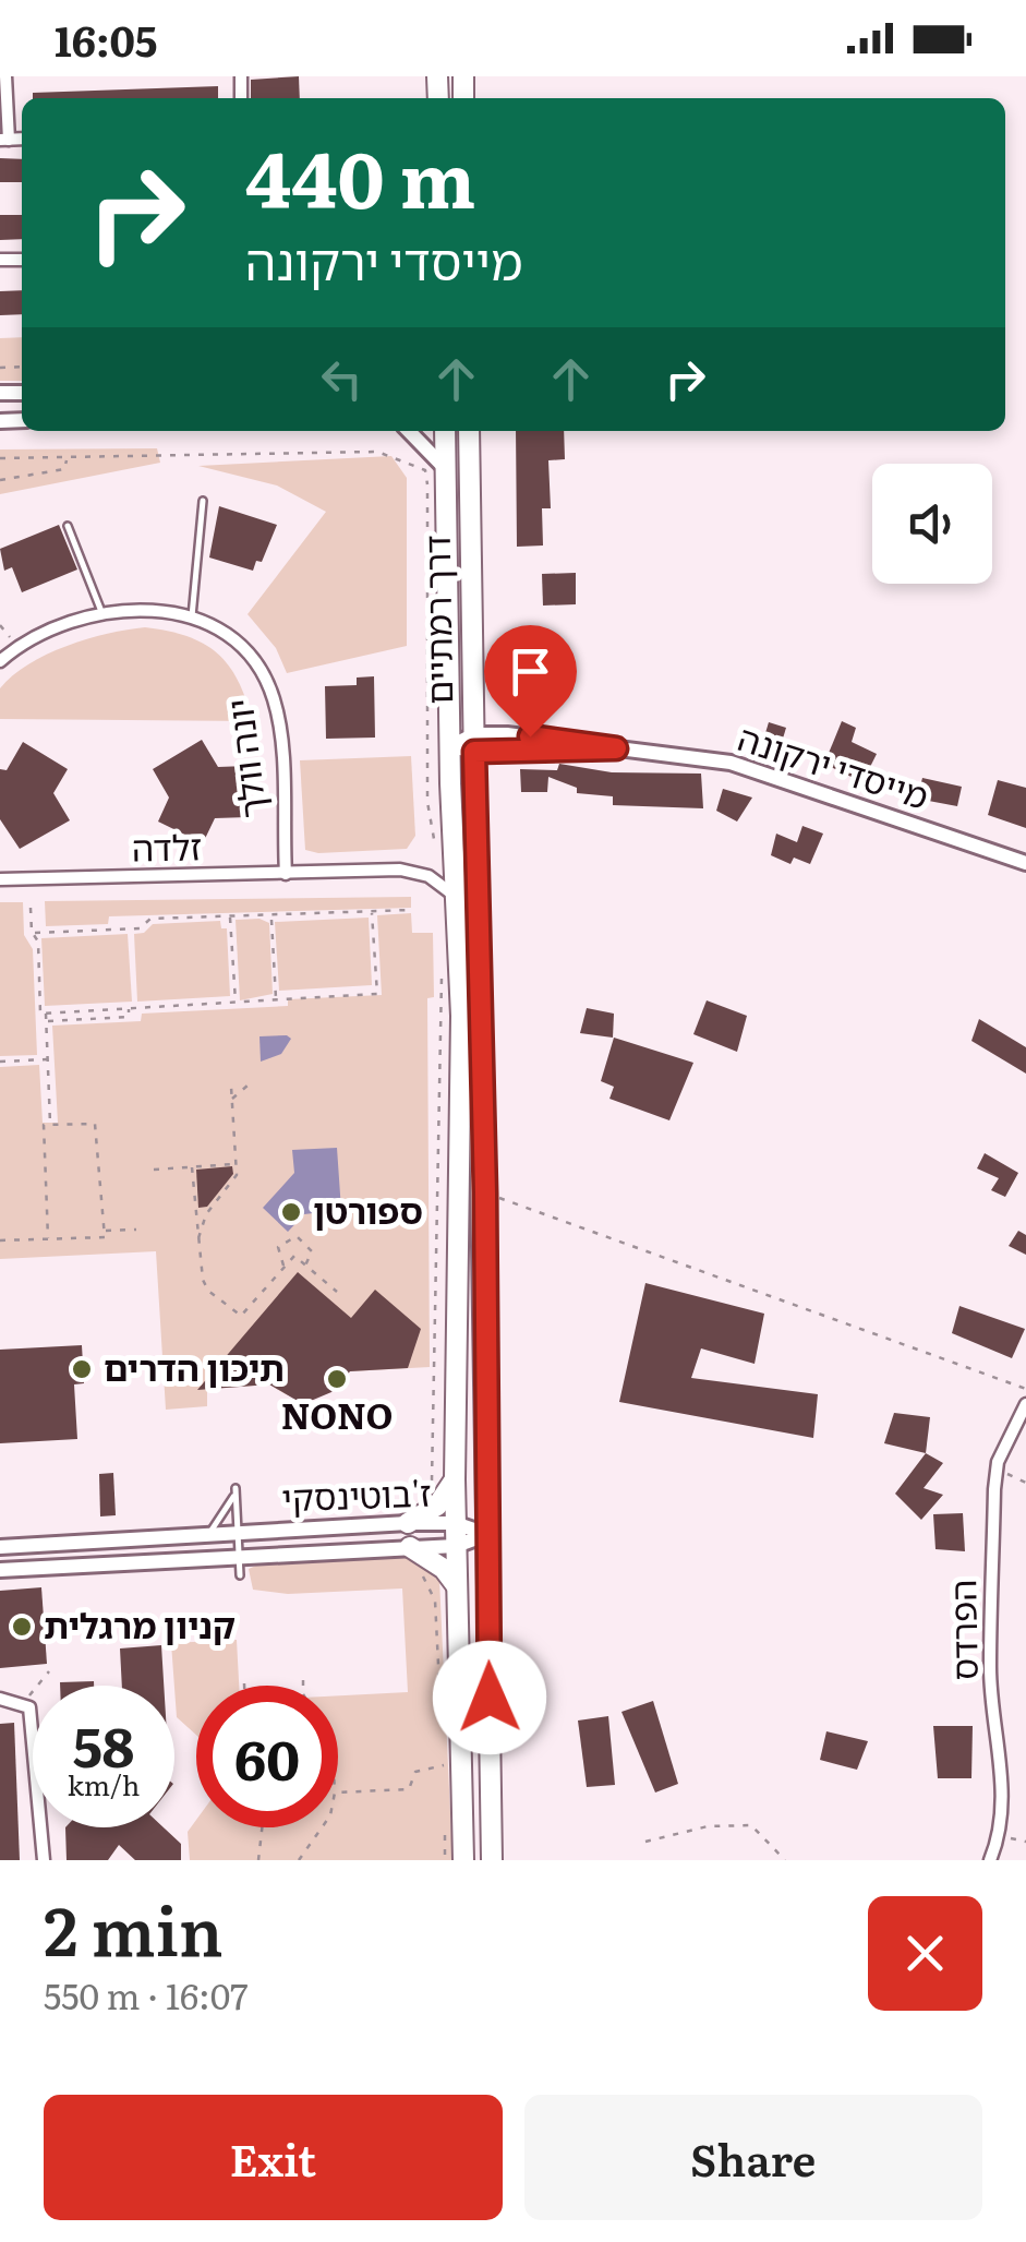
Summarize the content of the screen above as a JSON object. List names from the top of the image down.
{
  "streets": {
    "main road": ["דרך רמתיים"],
    "street": [
      "יונה וולך",
      "מייסדי ירקונה",
      "זלדה",
      "ז'בוטינסקי",
      "הפרדס"
    ]
  },
  "crossings": [
    ["דרך רמתיים", "מייסדי ירקונה"],
    ["דרך רמתיים", "זלדה"],
    ["דרך רמתיים", "ז'בוטינסקי"],
    ["יונה וולך", "זלדה"]
  ],
  "places": [
    "ספורטן",
    "תיכון הדרים",
    "NONO",
    "קניון מרגלית"
  ],
  "page": {
    "status": "16:05",
    "turn": ["440 m", "מייסדי ירקונה"],
    "speed": "58 km/h",
    "limit": "60",
    "heading": ["2 min", "550 m · 16:07"],
    "buttons": ["Exit", "Share"]
  }
}
